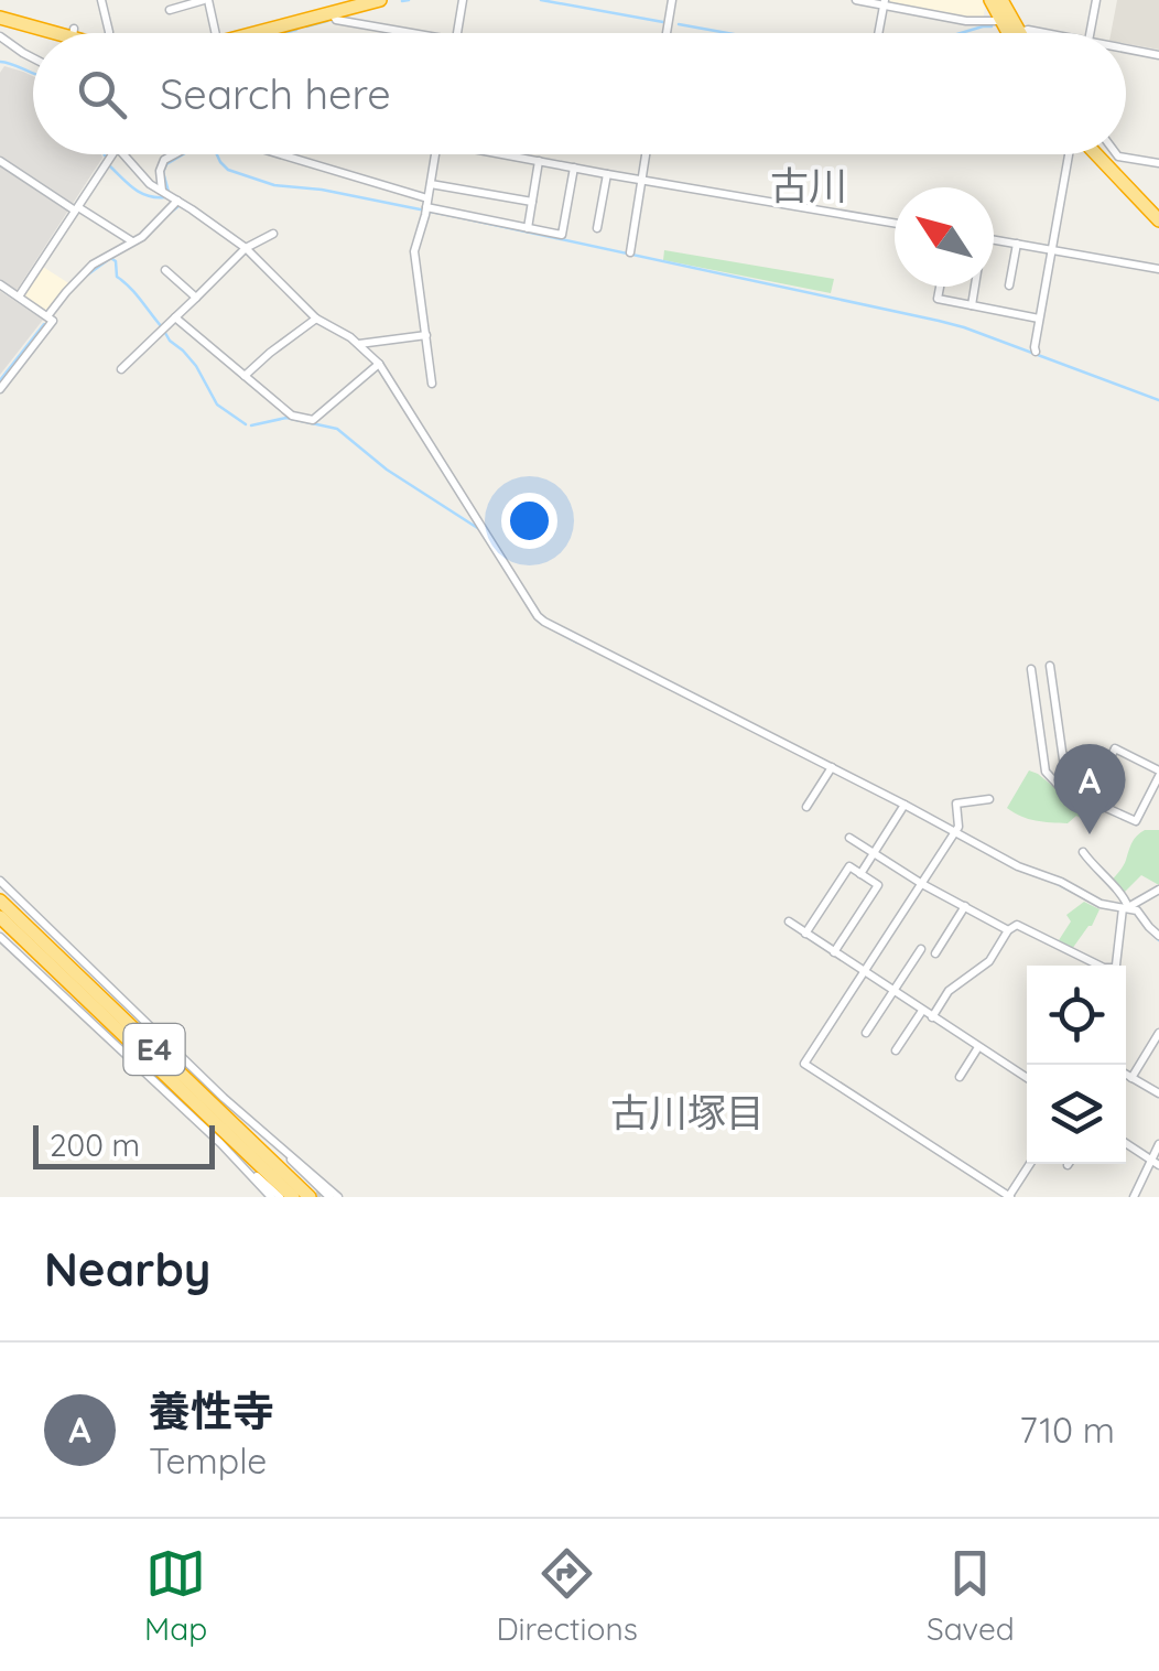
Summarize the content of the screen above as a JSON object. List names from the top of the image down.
{
  "streets": {
    "highway": ["E4"]
  },
  "districts": ["古川", "古川塚目"],
  "scale_bar": "200 m",
  "north": "top left",
  "page": {
    "search": "Search here",
    "pins": "A",
    "scale": "200 m",
    "heading": "Nearby",
    "list": [
      {
        "mark": "A",
        "name": "養性寺",
        "note": "Temple",
        "value": "710 m"
      }
    ],
    "nav": ["Map", "Directions", "Saved"]
  }
}
